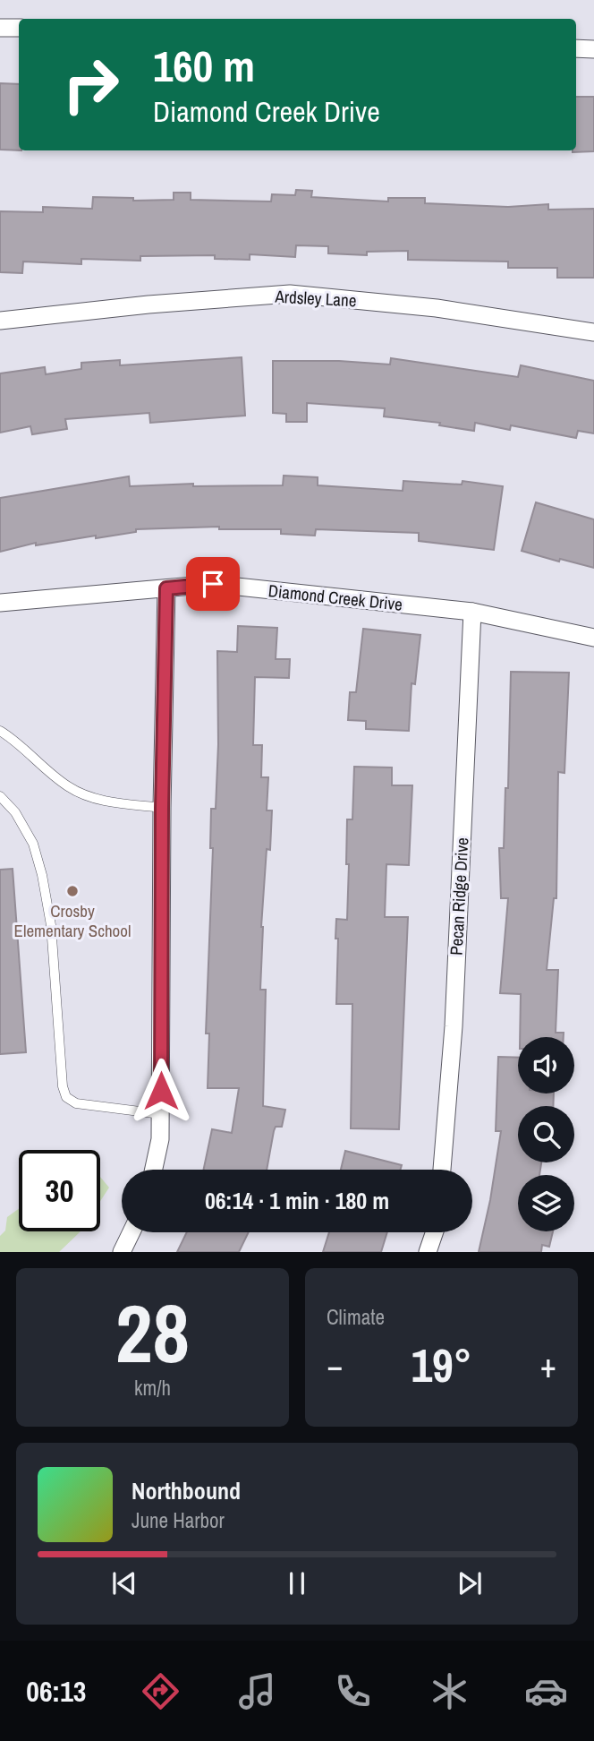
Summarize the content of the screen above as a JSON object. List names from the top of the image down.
{
  "streets": {
    "street": ["Ardsley Lane", "Diamond Creek Drive", "Pecan Ridge Drive"]
  },
  "crossings": [
    ["Diamond Creek Drive", "Pecan Ridge Drive"]
  ],
  "places": ["Crosby Elementary School"],
  "page": {
    "turn": ["160 m", "Diamond Creek Drive"],
    "limit": "30",
    "trip": "06:14 · 1 min · 180 m",
    "tile": [
      ["28", "km/h"],
      "Climate"
    ],
    "heat": ["−", "19°", "+"],
    "song": ["Northbound", "June Harbor"],
    "tabs": "06:13"
  }
}
